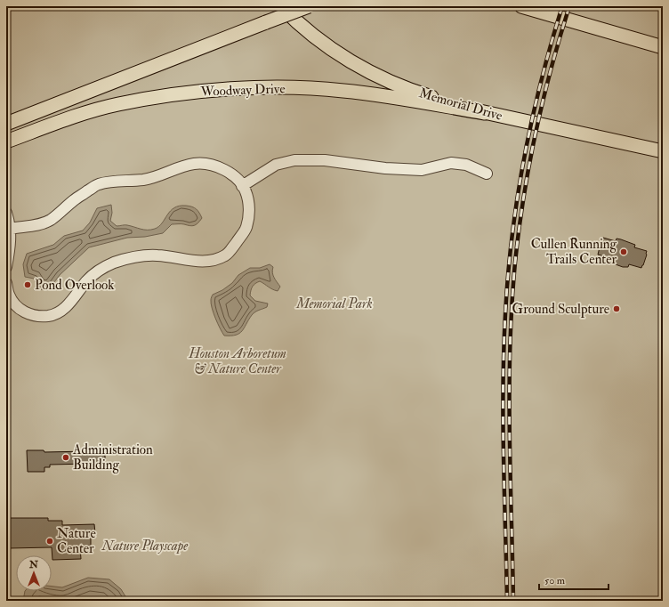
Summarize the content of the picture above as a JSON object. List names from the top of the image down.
{
  "streets": {
    "main road": ["Woodway Drive", "Memorial Drive"]
  },
  "crossings": [
    ["Woodway Drive", "Memorial Drive"]
  ],
  "parks": ["Memorial Park", "Houston Arboretum & Nature Center", "Nature Playscape"],
  "places": [
    "Cullen Running Trails Center",
    "Pond Overlook",
    "Ground Sculpture",
    "Administration Building",
    "Nature Center"
  ],
  "scale_bar": "50 m",
  "north": "top"
}
